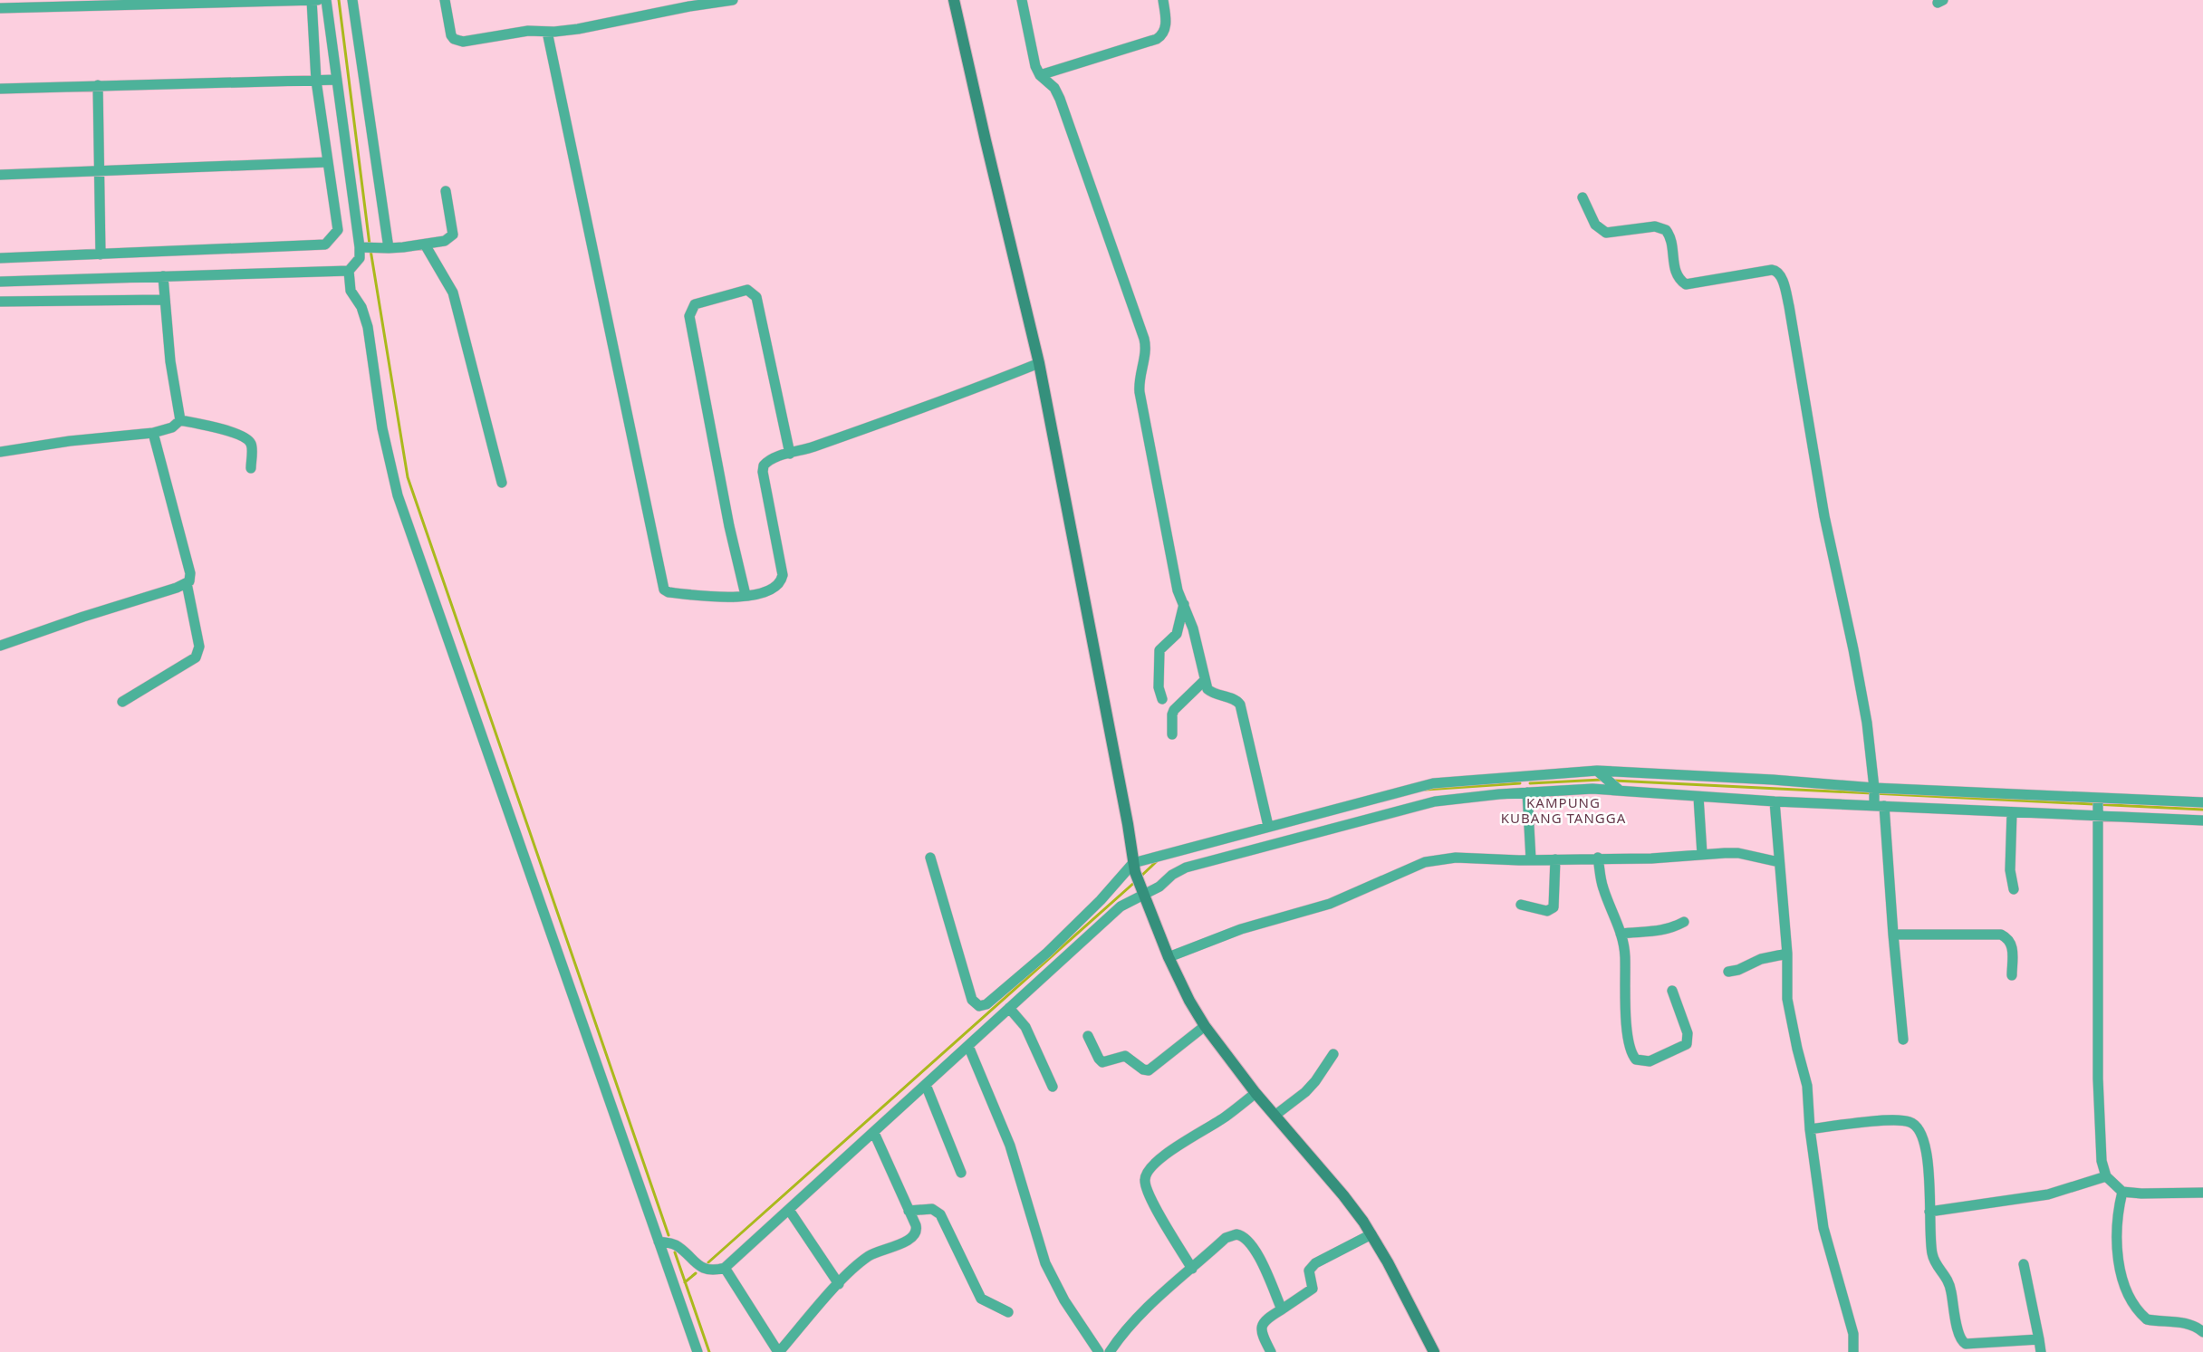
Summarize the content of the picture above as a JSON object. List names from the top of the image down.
{
  "districts": ["KAMPUNG KUBANG TANGGA"]
}
